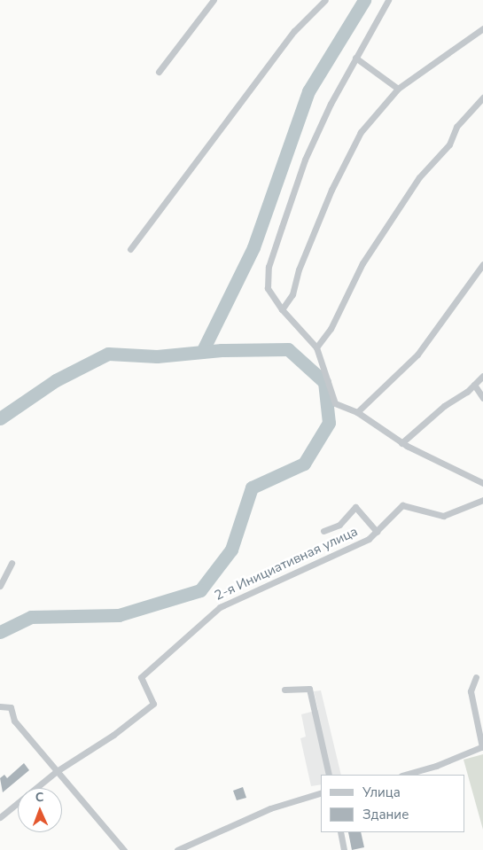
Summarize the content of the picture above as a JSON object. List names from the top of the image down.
{
  "streets": {
    "street": ["2-я Инициативная улица"]
  },
  "legend": ["Улица", "Здание"],
  "north": "top"
}
